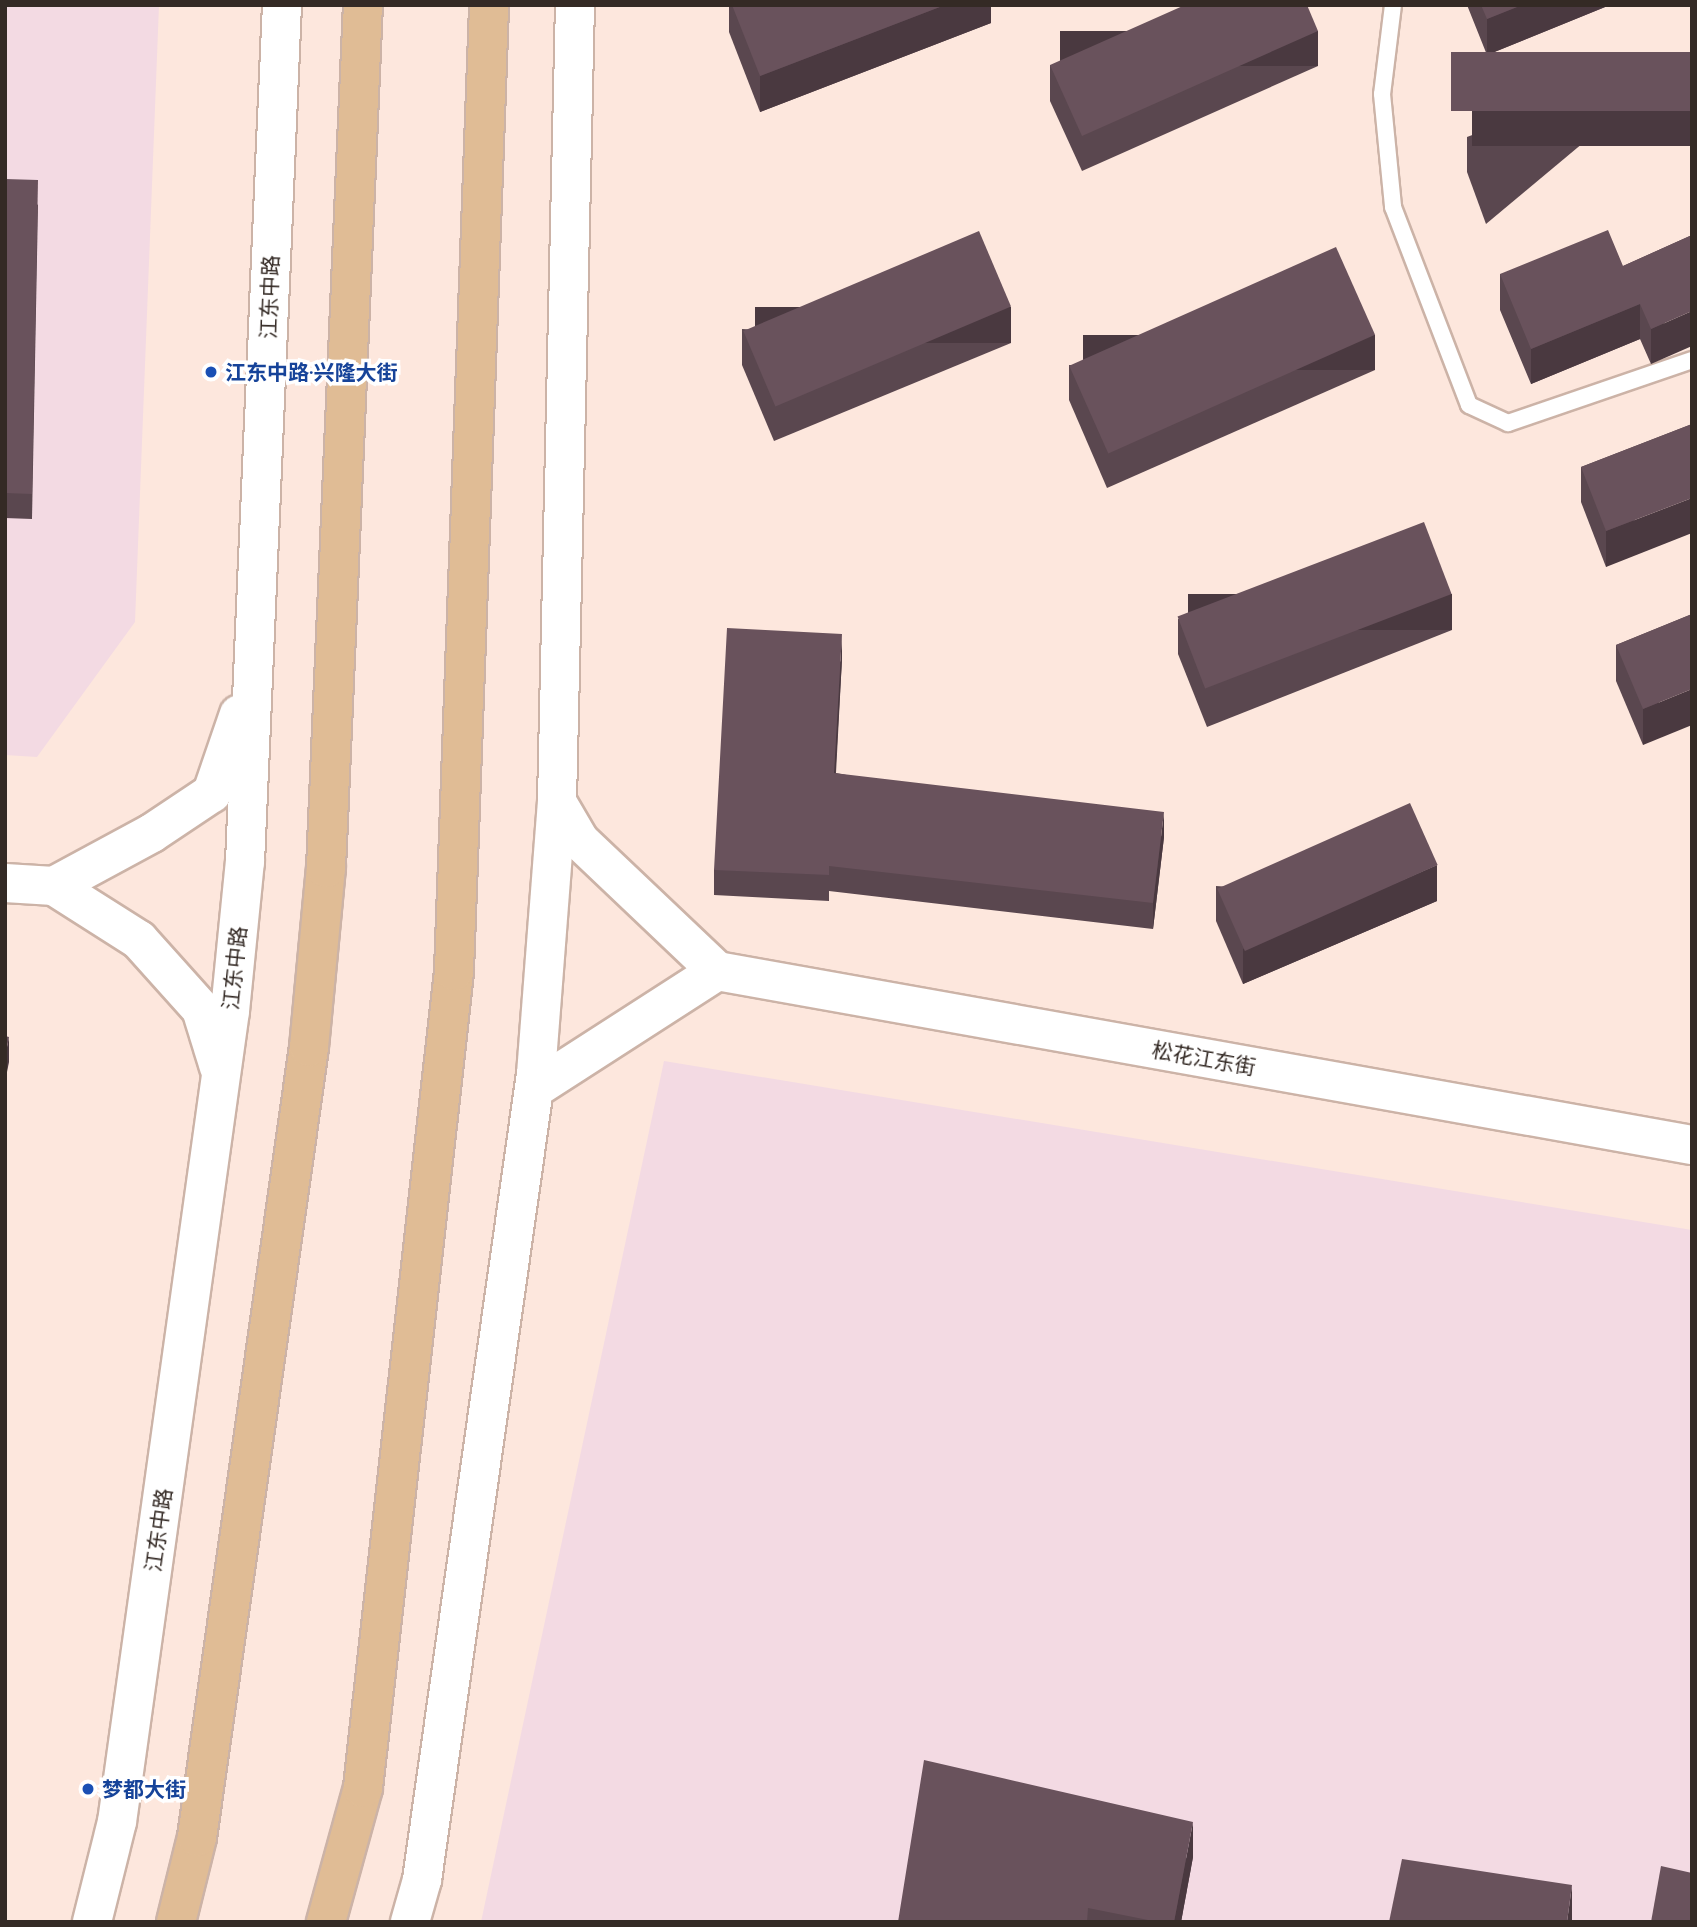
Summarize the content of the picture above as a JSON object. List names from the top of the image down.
{
  "streets": {
    "street": ["江东中路", "松花江东街"]
  },
  "places": ["江东中路·兴隆大街", "梦都大街"]
}
